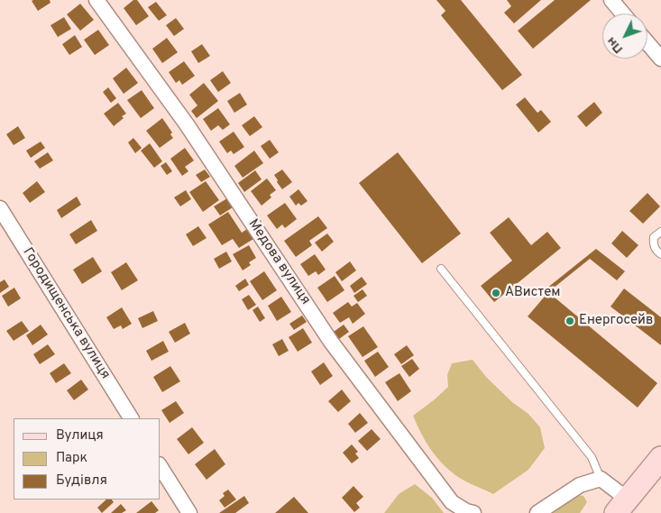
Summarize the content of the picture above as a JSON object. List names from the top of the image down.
{
  "streets": {
    "street": ["Медова вулиця", "Городищенська вулиця"]
  },
  "places": ["АВистем", "Енергосейв"],
  "legend": ["Вулиця", "Парк", "Будівля"],
  "north": "bottom left"
}
